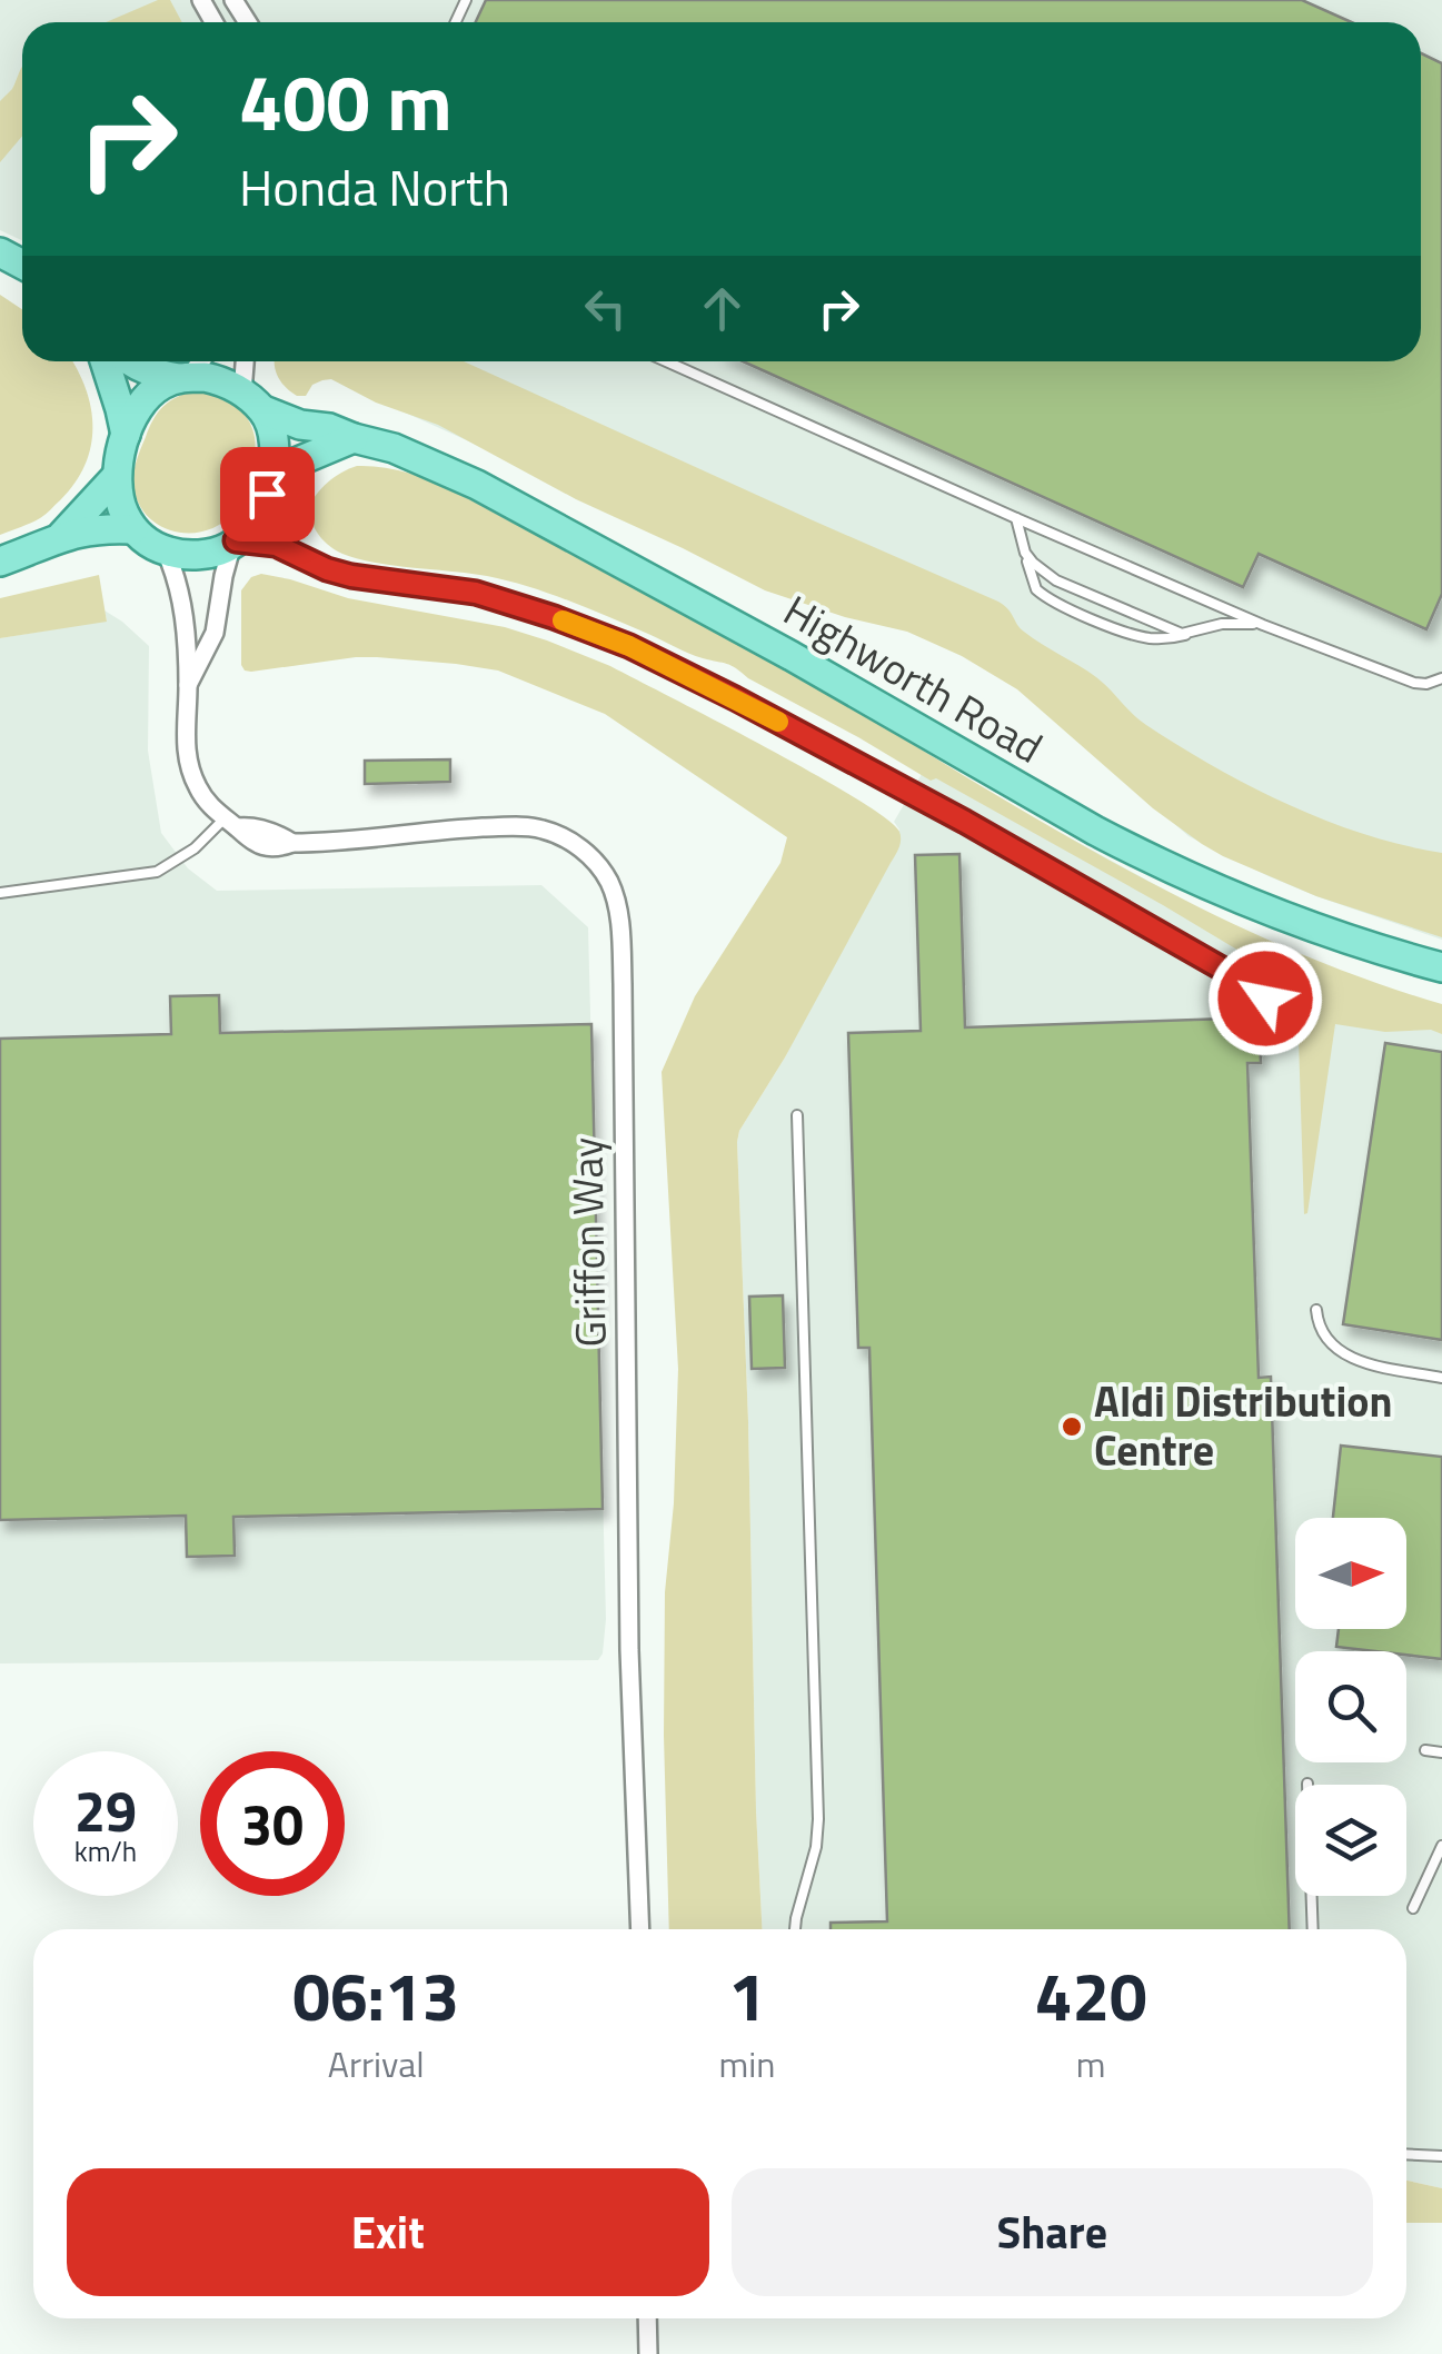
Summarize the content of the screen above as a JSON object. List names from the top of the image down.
{
  "streets": {
    "main road": ["Highworth Road"],
    "street": ["Griffon Way"]
  },
  "places": ["Aldi Distribution Centre"],
  "north": "right",
  "page": {
    "turn": ["400 m", "Honda North"],
    "speed": "29 km/h",
    "limit": "30",
    "eta": [
      "06:13",
      "Arrival",
      "1",
      "min",
      "420",
      "m"
    ],
    "buttons": ["Exit", "Share"]
  }
}
